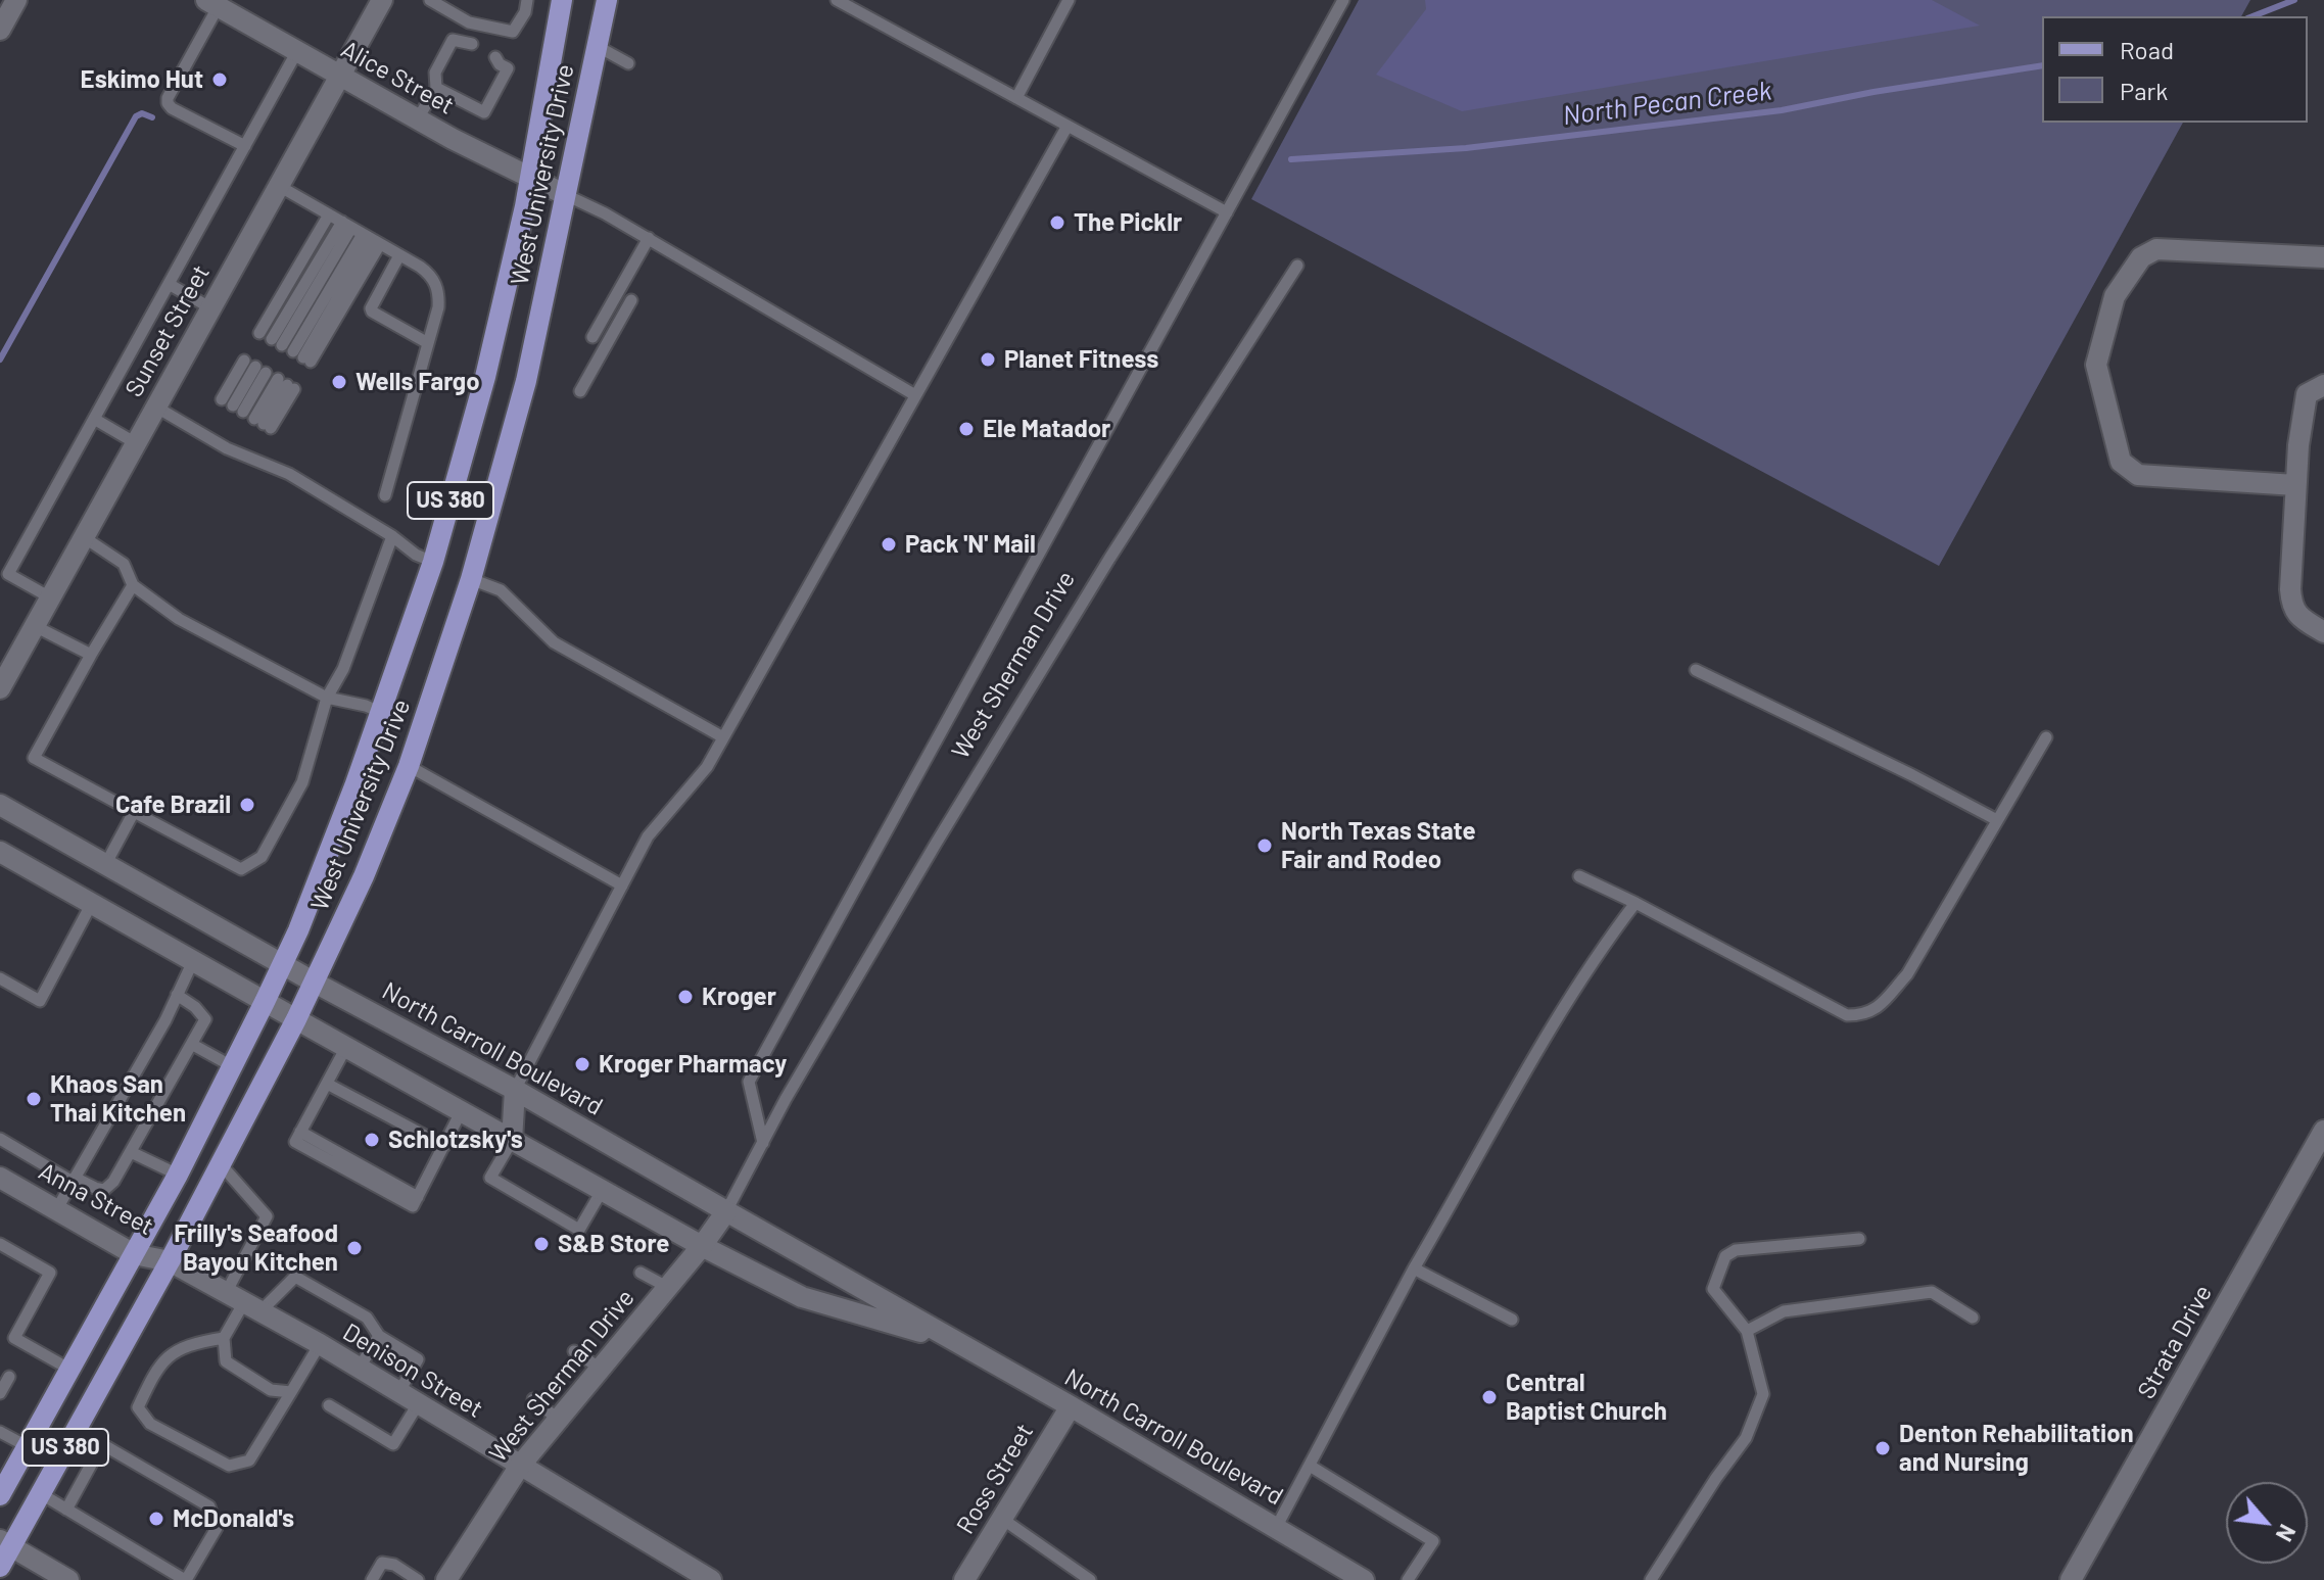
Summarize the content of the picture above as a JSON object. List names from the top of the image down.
{
  "streets": {
    "main road": ["West University Drive", "US 380"],
    "street": [
      "Alice Street",
      "Sunset Street",
      "West Sherman Drive",
      "North Carroll Boulevard",
      "Anna Street",
      "Strata Drive",
      "Denison Street",
      "Ross Street"
    ]
  },
  "crossings": [
    ["Alice Street", "West University Drive"],
    ["Alice Street", "Sunset Street"],
    ["West University Drive", "North Carroll Boulevard"],
    ["West University Drive", "Anna Street"],
    ["West University Drive", "Denison Street"],
    ["West Sherman Drive", "North Carroll Boulevard"],
    ["West Sherman Drive", "Denison Street"],
    ["North Carroll Boulevard", "Ross Street"],
    ["Anna Street", "Denison Street"]
  ],
  "water": ["North Pecan Creek"],
  "places": [
    "Eskimo Hut",
    "The Picklr",
    "Planet Fitness",
    "Wells Fargo",
    "Ele Matador",
    "Pack 'N' Mail",
    "Cafe Brazil",
    "North Texas State Fair and Rodeo",
    "Kroger",
    "Kroger Pharmacy",
    "Khaos San Thai Kitchen",
    "Schlotzsky's",
    "S&B Store",
    "Frilly's Seafood Bayou Kitchen",
    "Central Baptist Church",
    "Denton Rehabilitation and Nursing",
    "McDonald's"
  ],
  "legend": ["Road", "Park"],
  "north": "bottom right"
}
